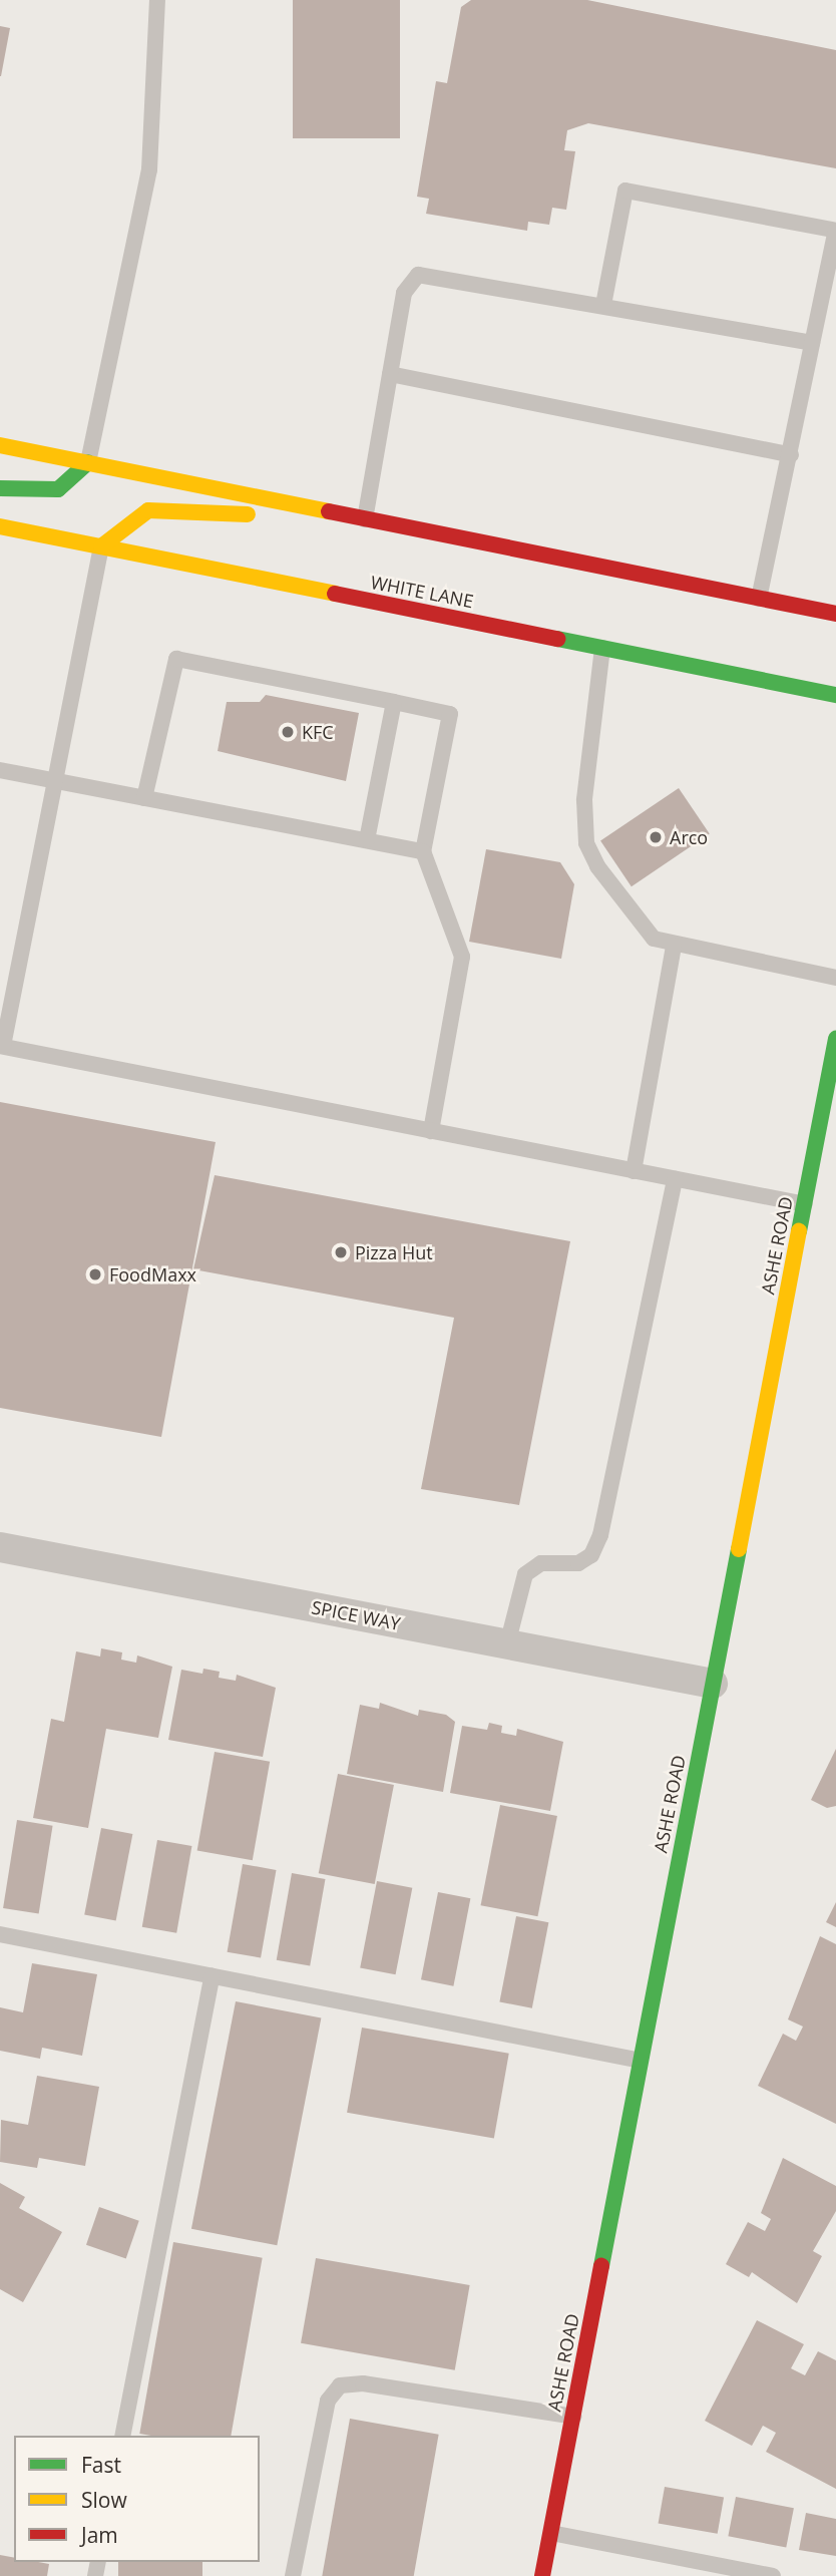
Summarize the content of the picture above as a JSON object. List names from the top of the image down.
{
  "streets": {
    "main road": ["WHITE LANE", "ASHE ROAD"],
    "street": ["SPICE WAY"]
  },
  "crossings": [
    ["ASHE ROAD", "SPICE WAY"]
  ],
  "places": [
    "KFC",
    "Arco",
    "Pizza Hut",
    "FoodMaxx"
  ],
  "legend": ["Fast", "Slow", "Jam"]
}
